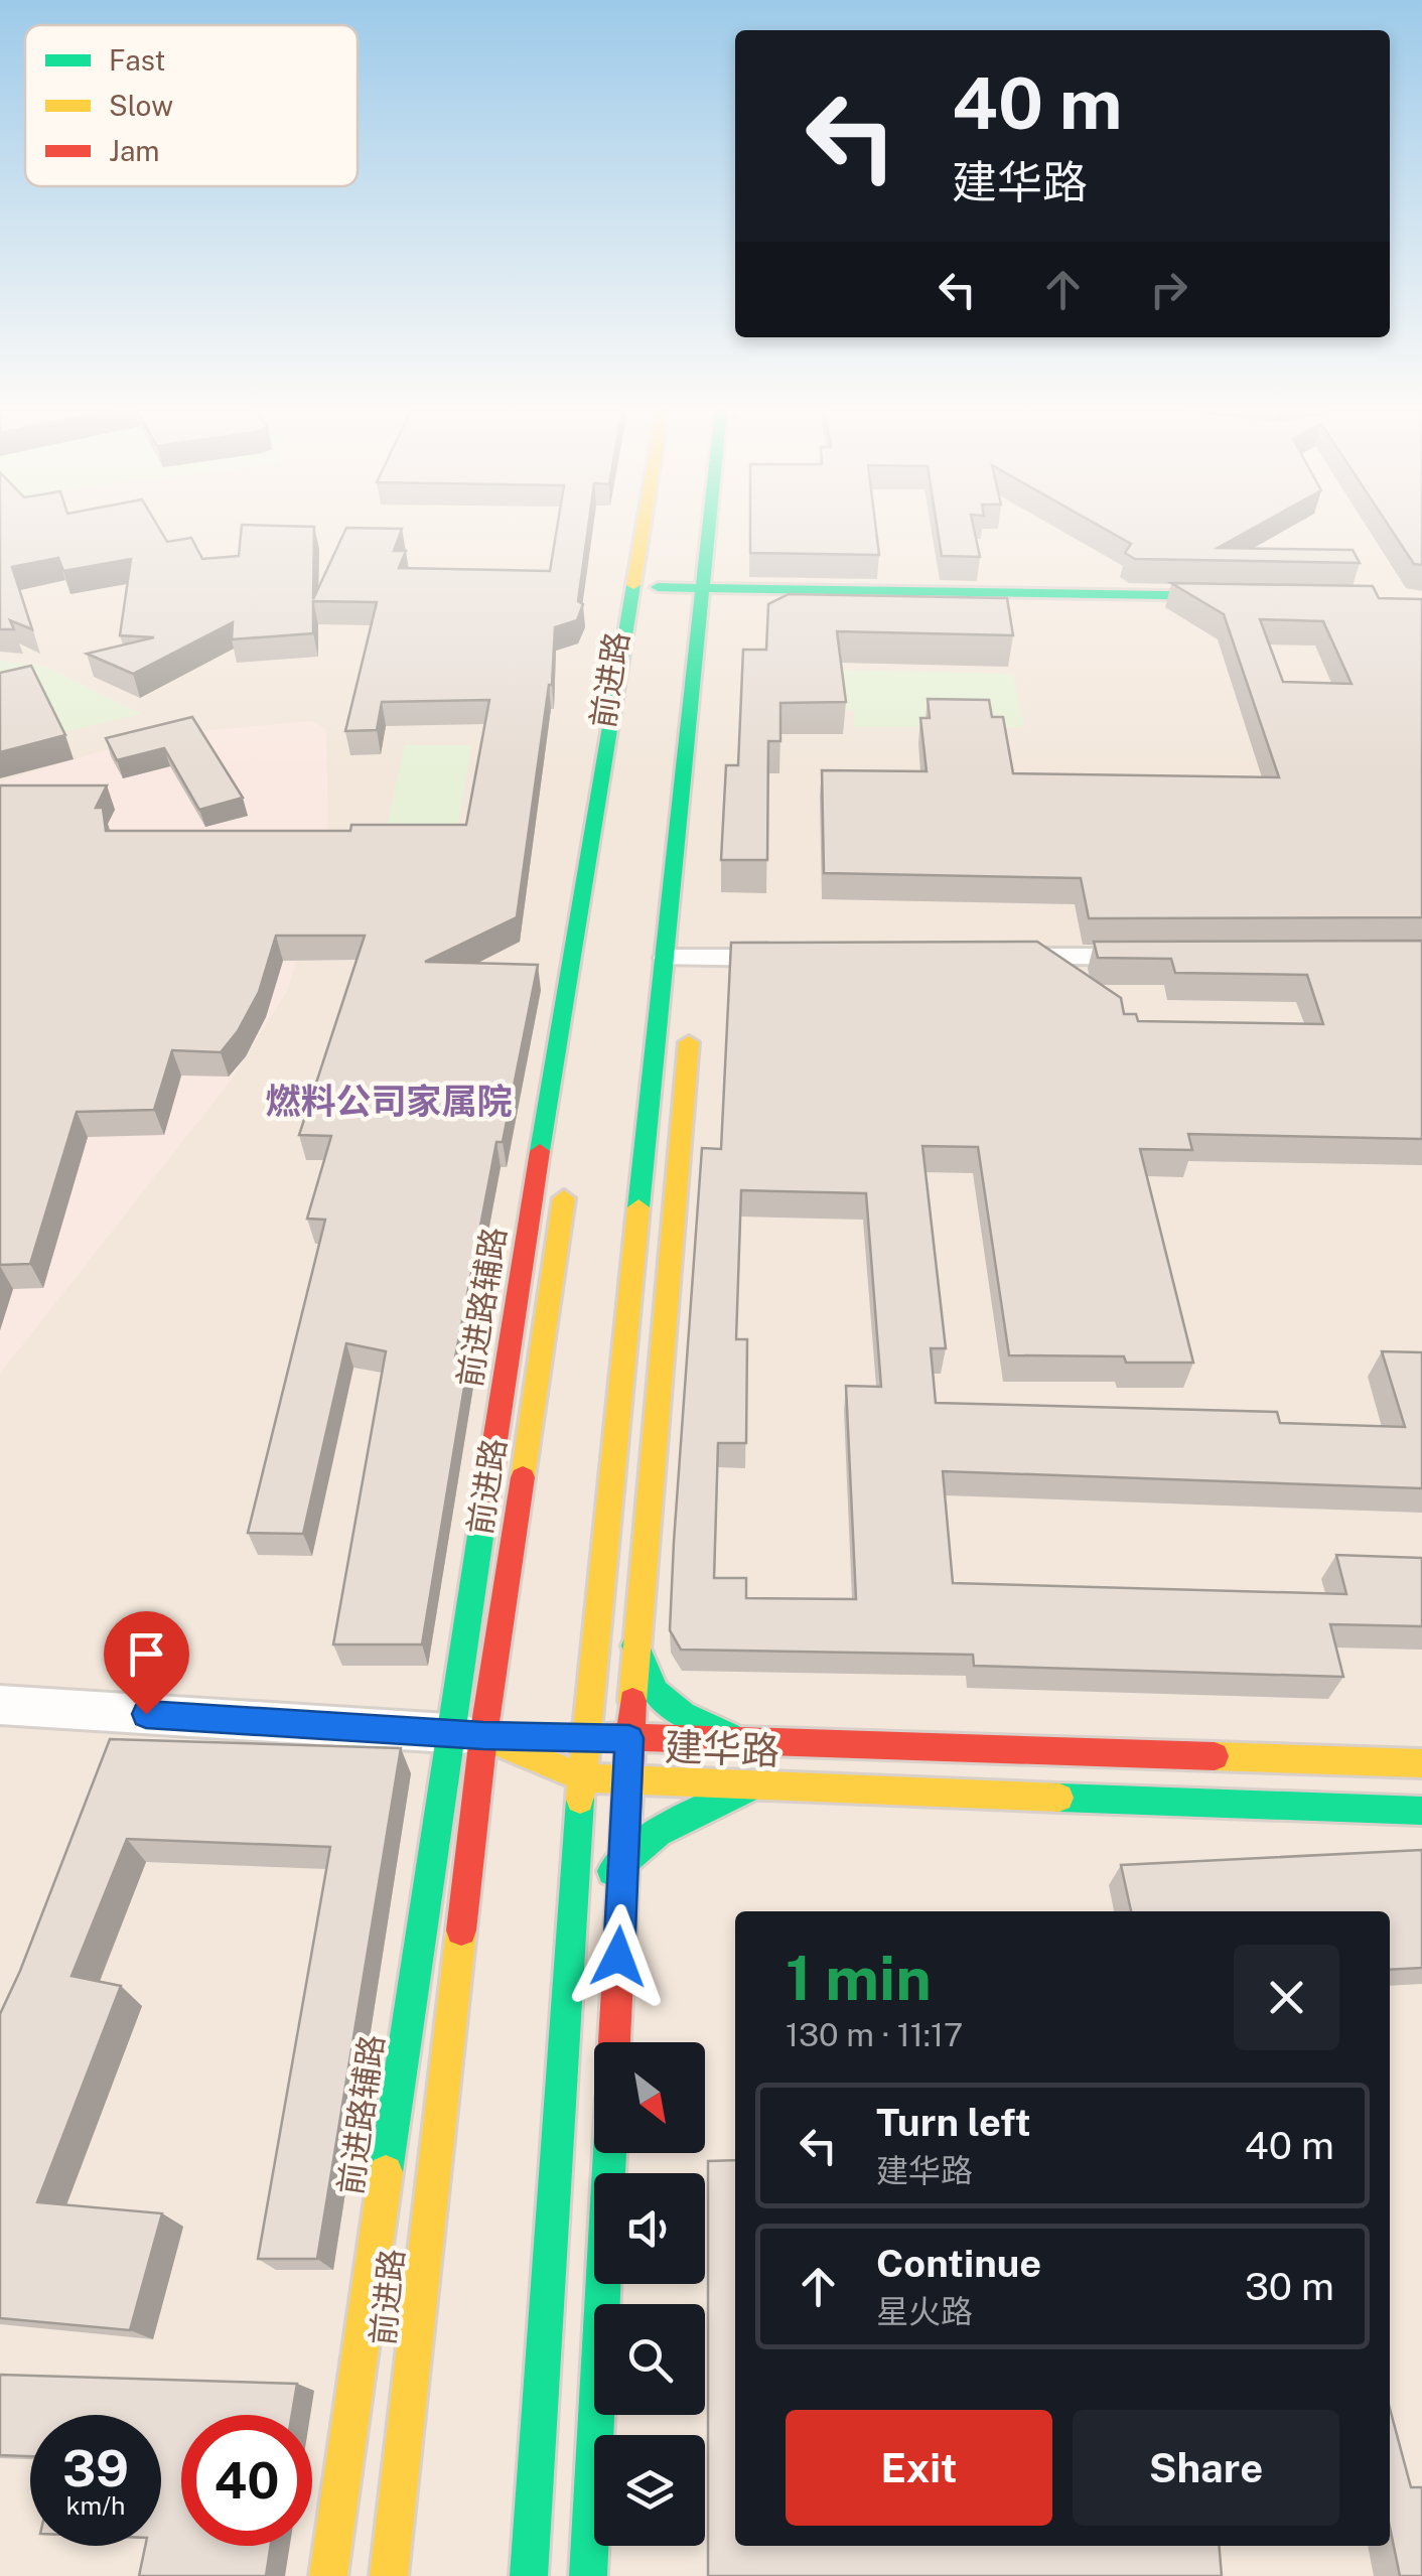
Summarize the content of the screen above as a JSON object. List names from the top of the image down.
{
  "streets": {
    "main road": ["前进路", "前进路辅路", "建华路"]
  },
  "crossings": [
    ["前进路", "前进路辅路"],
    ["前进路", "建华路"],
    ["前进路辅路", "建华路"]
  ],
  "districts": ["燃料公司家属院"],
  "legend": ["Fast", "Slow", "Jam"],
  "north": "bottom right",
  "page": {
    "turn": ["40 m", "建华路"],
    "heading": ["1 min", "130 m · 11:17"],
    "list": [
      {
        "name": "Turn left",
        "note": "建华路",
        "value": "40 m"
      },
      {
        "name": "Continue",
        "note": "星火路",
        "value": "30 m"
      }
    ],
    "buttons": ["Exit", "Share"],
    "speed": "39 km/h",
    "limit": "40"
  }
}
